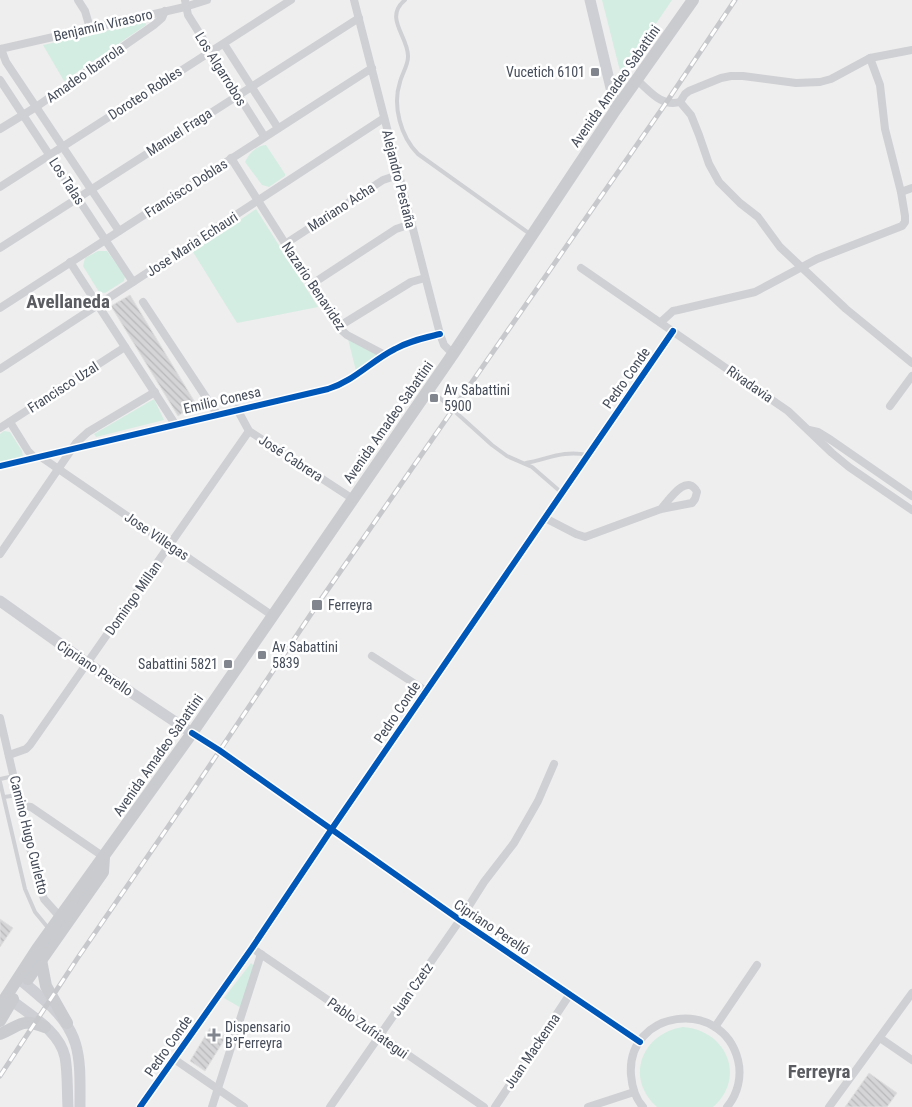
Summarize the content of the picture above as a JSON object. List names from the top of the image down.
{
  "streets": {
    "main road": ["Avenida Amadeo Sabattini", "Cipriano Perello"],
    "street": [
      "Benjamín Virasoro",
      "Los Algarrobos",
      "Amadeo Ibarrola",
      "Doroteo Robles",
      "Manuel Fraga",
      "Alejandro Pestaña",
      "Los Talas",
      "Francisco Doblas",
      "Mariano Acha",
      "Jose Maria Echauri",
      "Nazario Benavidez",
      "Pedro Conde",
      "Rivadavia",
      "Francisco Uzal",
      "Emilio Conesa",
      "José Cabrera",
      "Jose Villegas",
      "Domingo Millan",
      "Camino Hugo Curletto",
      "Cipriano Perelló",
      "Juan Czetz",
      "Pablo Zufriategui",
      "Juan Mackenna"
    ]
  },
  "crossings": [
    ["Benjamín Virasoro", "Los Algarrobos"],
    ["Benjamín Virasoro", "Amadeo Ibarrola"],
    ["Los Algarrobos", "Doroteo Robles"],
    ["Los Algarrobos", "Manuel Fraga"],
    ["Los Algarrobos", "Francisco Doblas"],
    ["Amadeo Ibarrola", "Los Talas"],
    ["Avenida Amadeo Sabattini", "Alejandro Pestaña"],
    ["Avenida Amadeo Sabattini", "José Cabrera"],
    ["Avenida Amadeo Sabattini", "Jose Villegas"],
    ["Avenida Amadeo Sabattini", "Cipriano Perello"],
    ["Avenida Amadeo Sabattini", "Camino Hugo Curletto"],
    ["Avenida Amadeo Sabattini", "Cipriano Perelló"],
    ["Doroteo Robles", "Los Talas"],
    ["Manuel Fraga", "Alejandro Pestaña"],
    ["Manuel Fraga", "Los Talas"],
    ["Alejandro Pestaña", "Francisco Doblas"],
    ["Alejandro Pestaña", "Mariano Acha"],
    ["Alejandro Pestaña", "Jose Maria Echauri"],
    ["Alejandro Pestaña", "Emilio Conesa"],
    ["Los Talas", "Francisco Doblas"],
    ["Los Talas", "Jose Maria Echauri"],
    ["Mariano Acha", "Nazario Benavidez"],
    ["Jose Maria Echauri", "Nazario Benavidez"],
    ["Nazario Benavidez", "Emilio Conesa"],
    ["Pedro Conde", "Rivadavia"],
    ["Pedro Conde", "Cipriano Perelló"],
    ["Pedro Conde", "Pablo Zufriategui"],
    ["Francisco Uzal", "Jose Villegas"],
    ["Emilio Conesa", "José Cabrera"],
    ["Emilio Conesa", "Jose Villegas"],
    ["José Cabrera", "Domingo Millan"],
    ["Jose Villegas", "Domingo Millan"],
    ["Domingo Millan", "Cipriano Perello"],
    ["Domingo Millan", "Camino Hugo Curletto"],
    ["Cipriano Perello", "Cipriano Perelló"],
    ["Cipriano Perelló", "Juan Czetz"],
    ["Cipriano Perelló", "Juan Mackenna"],
    ["Juan Czetz", "Pablo Zufriategui"]
  ],
  "districts": ["Avellaneda", "Ferreyra"],
  "places": {
    "transit": [
      "Vucetich 6101",
      "Av Sabattini 5900",
      "Ferreyra",
      "Av Sabattini 5839",
      "Sabattini 5821"
    ],
    "health": ["Dispensario B°Ferreyra"]
  }
}
